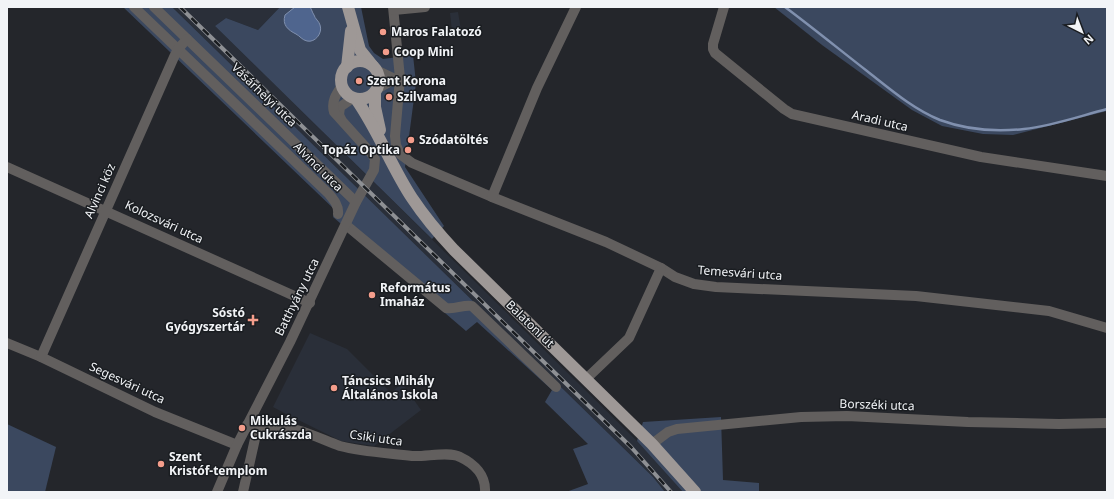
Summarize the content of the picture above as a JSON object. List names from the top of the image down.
{
  "streets": {
    "main road": ["Balatoni út"],
    "street": [
      "Vásárhelyi utca",
      "Aradi utca",
      "Alvinci utca",
      "Alvinci köz",
      "Kolozsvári utca",
      "Temesvári utca",
      "Batthyány utca",
      "Segesvári utca",
      "Borszéki utca",
      "Csiki utca"
    ]
  },
  "crossings": [
    ["Vásárhelyi utca", "Alvinci köz"],
    ["Vásárhelyi utca", "Batthyány utca"],
    ["Alvinci utca", "Alvinci köz"],
    ["Alvinci köz", "Kolozsvári utca"],
    ["Alvinci köz", "Segesvári utca"],
    ["Kolozsvári utca", "Batthyány utca"],
    ["Batthyány utca", "Balatoni út"],
    ["Batthyány utca", "Segesvári utca"],
    ["Balatoni út", "Borszéki utca"]
  ],
  "places": {
    "other": [
      "Maros Falatozó",
      "Coop Mini",
      "Szent Korona",
      "Szilvamag",
      "Szódatöltés",
      "Topáz Optika",
      "Református Imaház",
      "Táncsics Mihály Általános Iskola",
      "Mikulás Cukrászda",
      "Szent Kristóf-templom"
    ],
    "health": ["Sóstó Gyógyszertár"]
  },
  "north": "bottom right"
}
